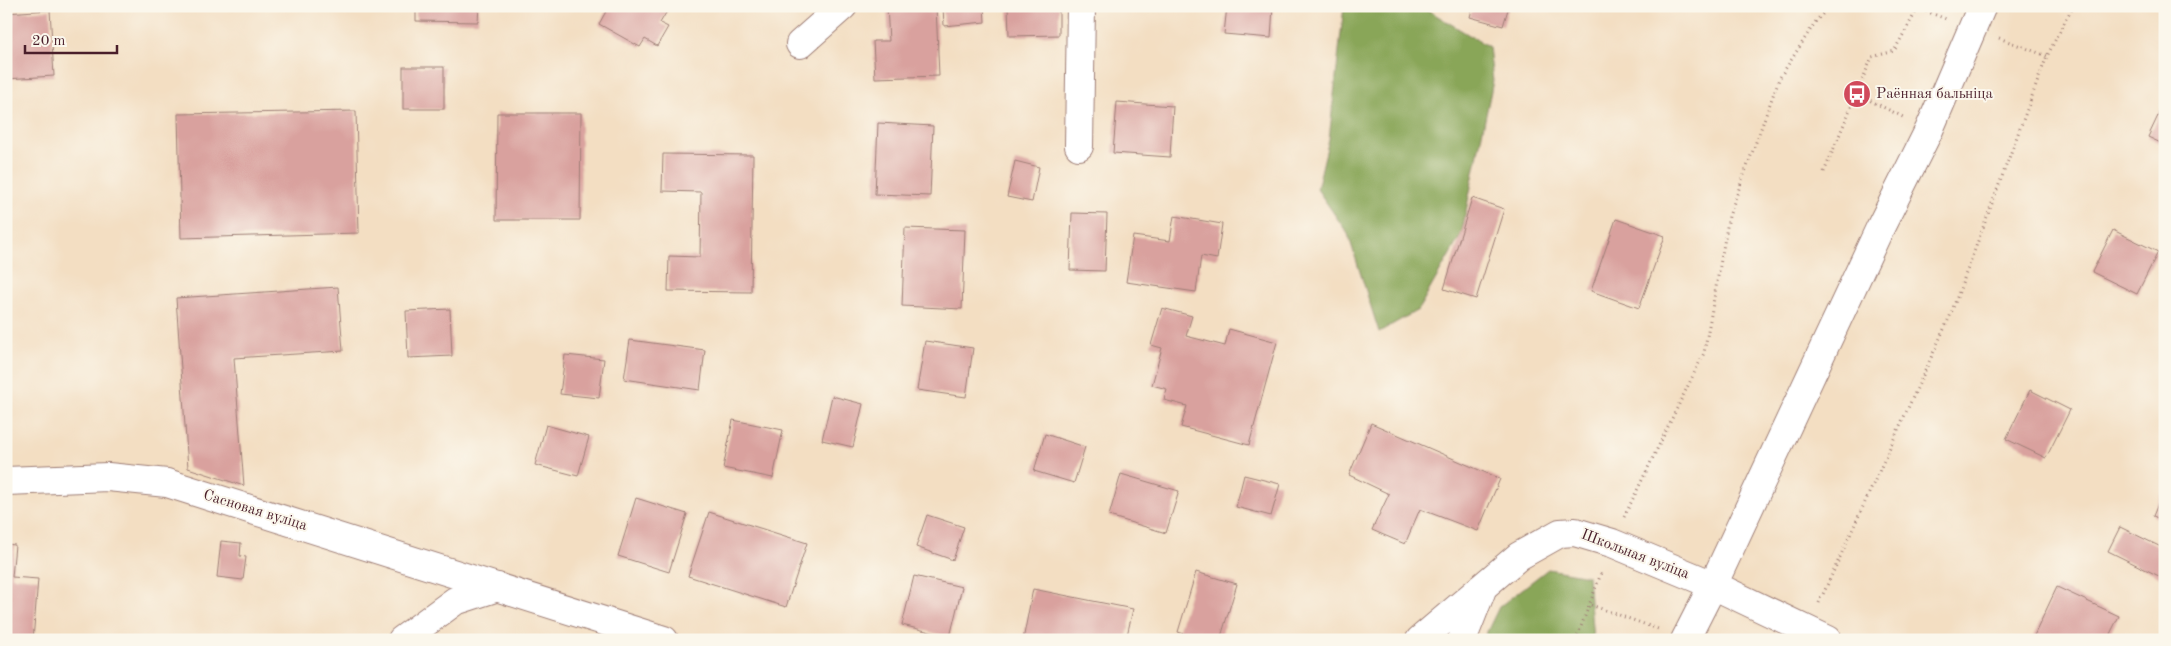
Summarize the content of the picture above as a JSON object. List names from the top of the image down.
{
  "streets": {
    "street": ["Сасновая вуліца", "Школьная вуліца"]
  },
  "places": {
    "bus stop": ["Раённая бальніца"]
  },
  "scale_bar": "20 m"
}
